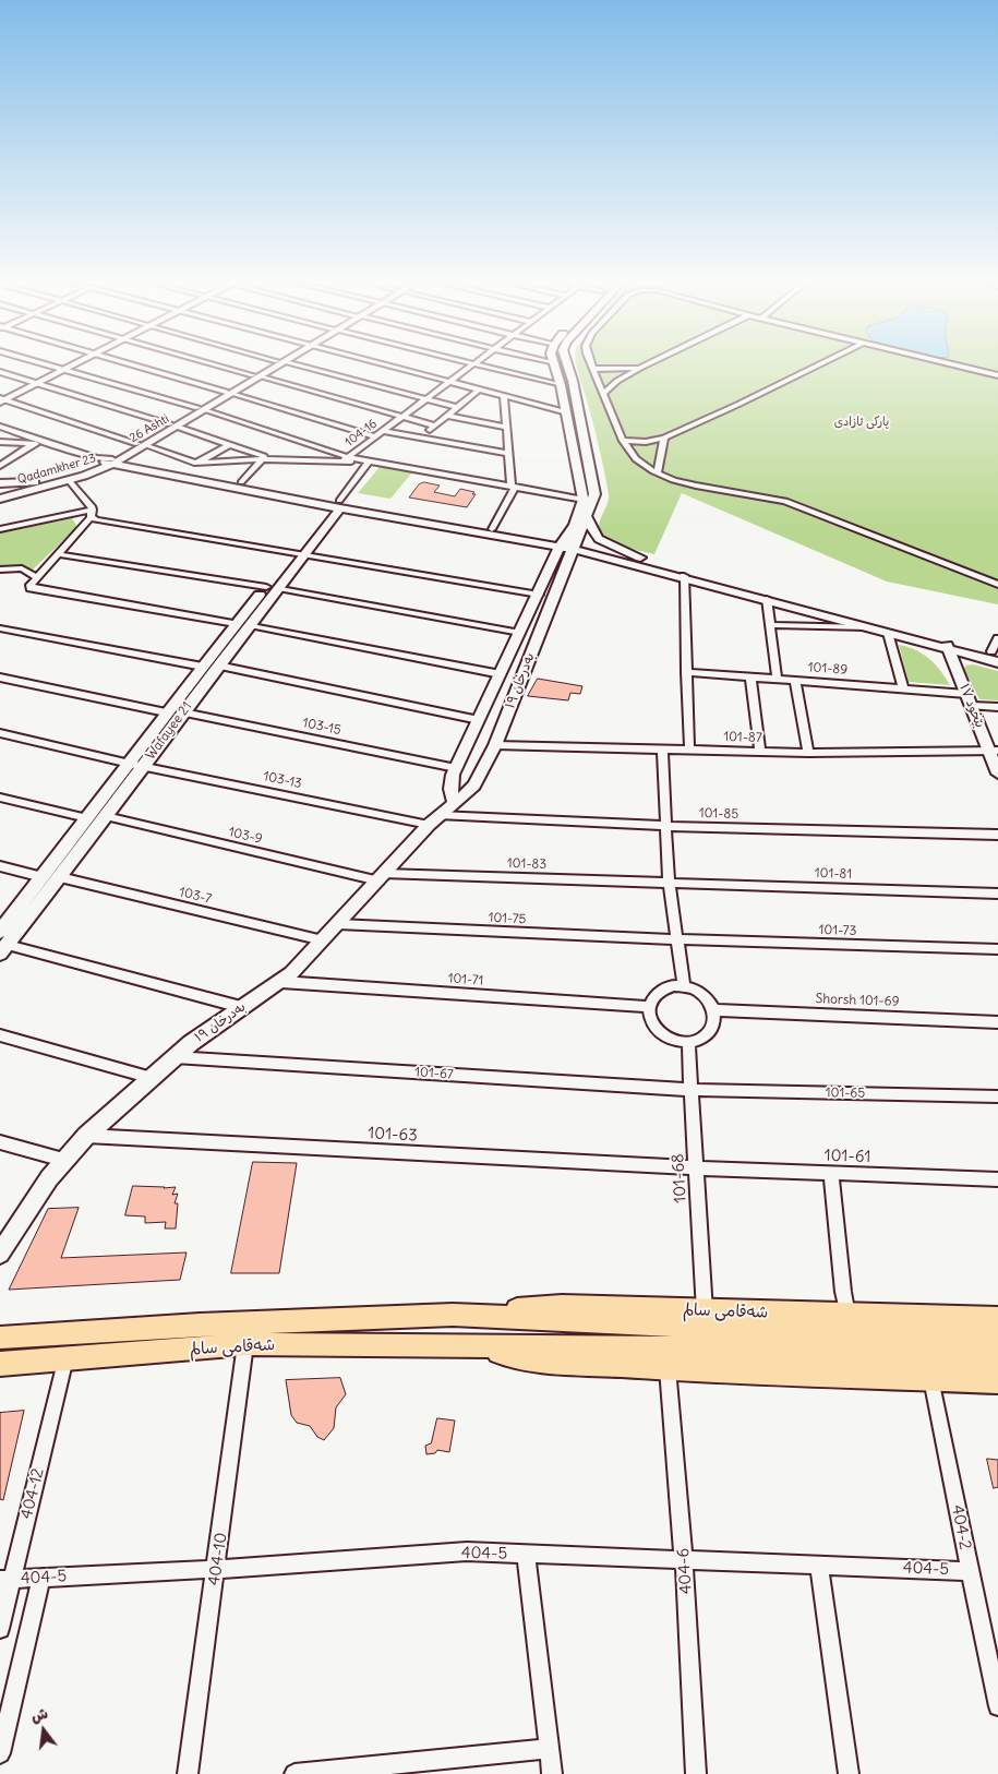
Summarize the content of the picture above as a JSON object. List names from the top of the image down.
{
  "streets": {
    "main road": [
      "26 Ashti",
      "Qadamkher 23",
      "بەدرخان ١٩",
      "بێخود ١٧",
      "Wafayee 21",
      "شەقامی سالم"
    ],
    "street": [
      "104-16",
      "101-89",
      "103-15",
      "101-87",
      "103-13",
      "101-85",
      "103-9",
      "101-83",
      "101-81",
      "103-7",
      "101-75",
      "101-73",
      "101-71",
      "Shorsh 101-69",
      "101-67",
      "101-65",
      "101-63",
      "101-61",
      "101-68",
      "404-12",
      "404-2",
      "404-5",
      "404-10",
      "404-6"
    ]
  },
  "crossings": [
    ["26 Ashti", "Qadamkher 23"],
    ["101-89", "بێخود ١٧"],
    ["بەدرخان ١٩", "103-15"],
    ["بەدرخان ١٩", "101-87"],
    ["بەدرخان ١٩", "103-13"],
    ["بەدرخان ١٩", "101-85"],
    ["بەدرخان ١٩", "103-9"],
    ["بەدرخان ١٩", "101-83"],
    ["بەدرخان ١٩", "103-7"],
    ["بەدرخان ١٩", "101-75"],
    ["بەدرخان ١٩", "101-71"],
    ["بەدرخان ١٩", "101-67"],
    ["بەدرخان ١٩", "101-63"],
    ["بێخود ١٧", "101-87"],
    ["103-15", "Wafayee 21"],
    ["Wafayee 21", "103-13"],
    ["Wafayee 21", "103-9"],
    ["Wafayee 21", "103-7"],
    ["103-13", "101-85"],
    ["103-9", "101-83"],
    ["101-83", "101-81"],
    ["101-75", "101-73"],
    ["101-71", "Shorsh 101-69"],
    ["101-71", "101-68"],
    ["Shorsh 101-69", "101-68"],
    ["101-67", "101-65"],
    ["101-67", "101-68"],
    ["101-65", "101-68"],
    ["101-63", "101-61"],
    ["101-63", "101-68"],
    ["101-61", "101-68"],
    ["101-68", "شەقامی سالم"],
    ["شەقامی سالم", "404-12"],
    ["شەقامی سالم", "404-2"],
    ["شەقامی سالم", "404-10"],
    ["شەقامی سالم", "404-6"],
    ["404-12", "404-5"],
    ["404-2", "404-5"],
    ["404-5", "404-10"],
    ["404-5", "404-6"]
  ],
  "parks": ["پارکی ئازادی"],
  "north": "top"
}
